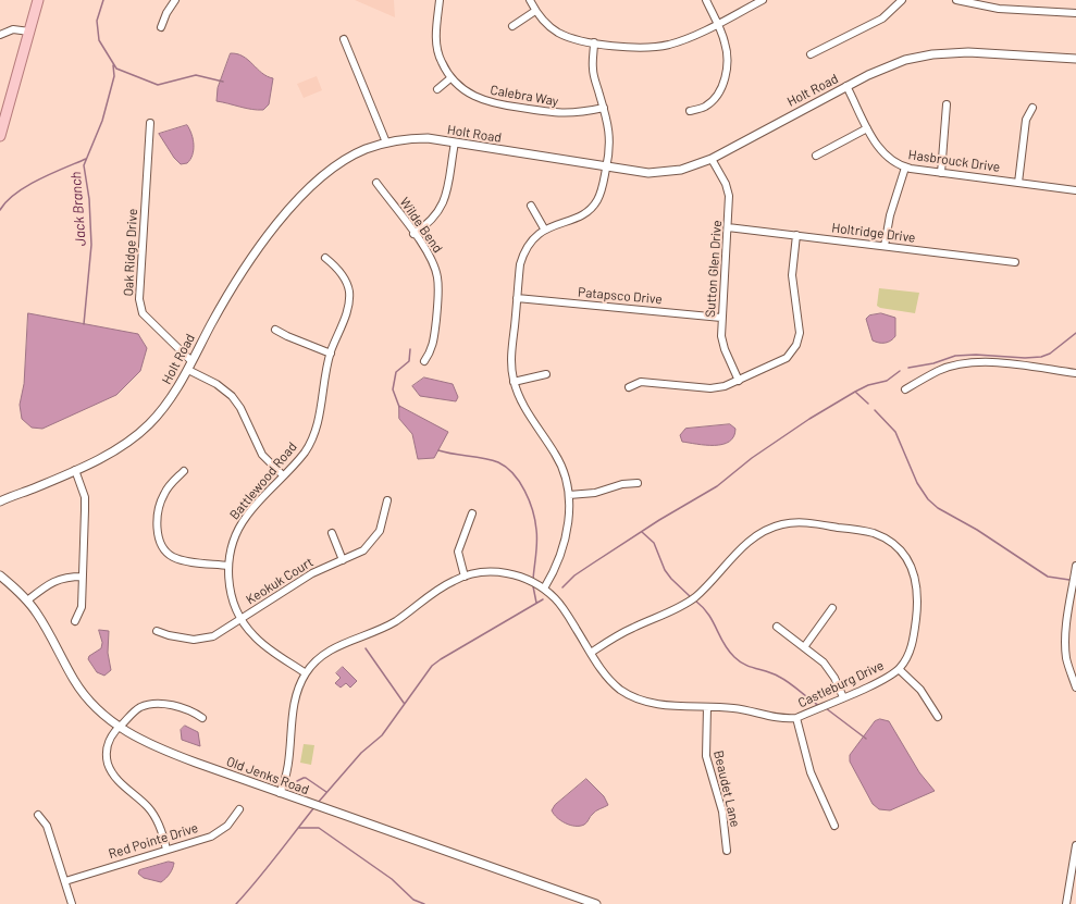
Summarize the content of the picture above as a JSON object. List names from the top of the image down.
{
  "streets": {
    "street": [
      "Holt Road",
      "Calebra Way",
      "Hasbrouck Drive",
      "Wilde Bend",
      "Holtridge Drive",
      "Oak Ridge Drive",
      "Sutton Glen Drive",
      "Patapsco Drive",
      "Battlewood Road",
      "Keokuk Court",
      "Castleburg Drive",
      "Old Jenks Road",
      "Beaudet Lane",
      "Red Pointe Drive"
    ]
  },
  "crossings": [
    ["Holt Road", "Hasbrouck Drive"],
    ["Holt Road", "Oak Ridge Drive"],
    ["Holt Road", "Sutton Glen Drive"],
    ["Holtridge Drive", "Sutton Glen Drive"],
    ["Sutton Glen Drive", "Patapsco Drive"],
    ["Battlewood Road", "Keokuk Court"],
    ["Battlewood Road", "Castleburg Drive"],
    ["Castleburg Drive", "Old Jenks Road"],
    ["Castleburg Drive", "Beaudet Lane"]
  ],
  "water": ["Jack Branch"]
}
